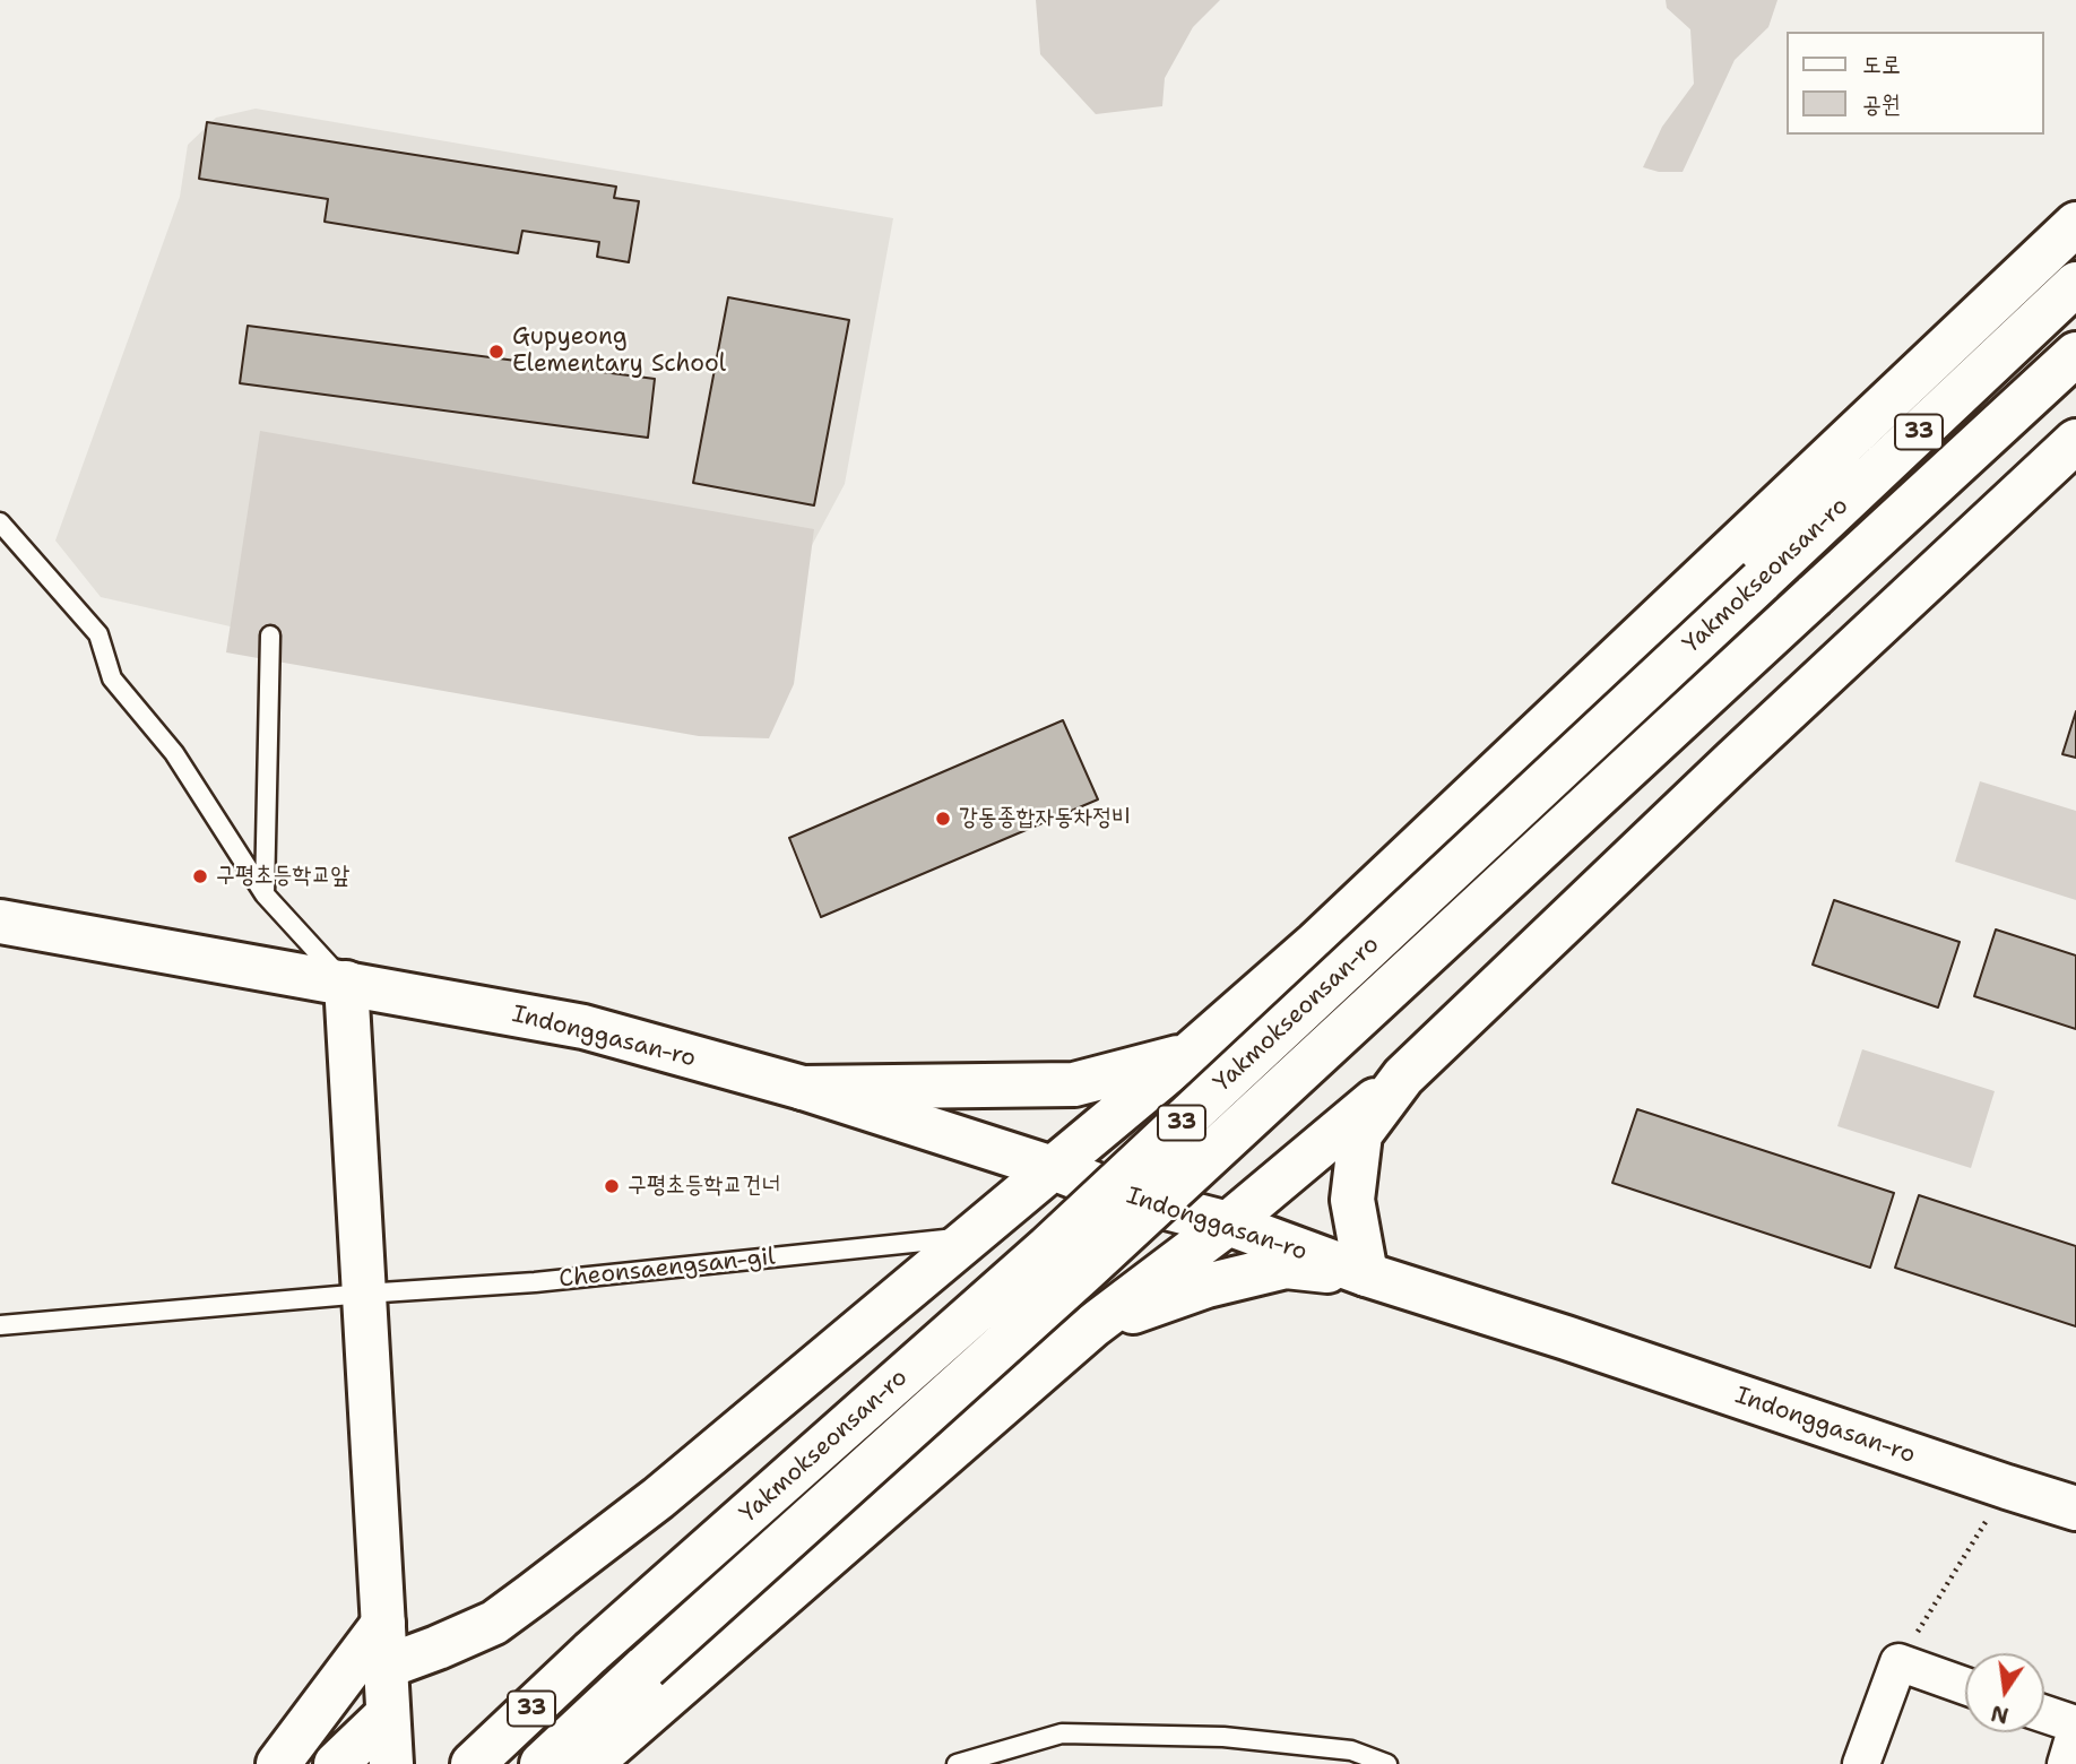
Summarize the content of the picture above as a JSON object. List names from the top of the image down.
{
  "streets": {
    "main road": ["33", "Yakmokseonsan-ro", "Indonggasan-ro"],
    "lane": ["Cheonsaengsan-gil"]
  },
  "places": [
    "Gupyeong Elementary School",
    "강동종합자동차정비",
    "구평초등학교앞",
    "구평초등학교건너"
  ],
  "legend": ["도로", "공원"],
  "north": "bottom"
}
